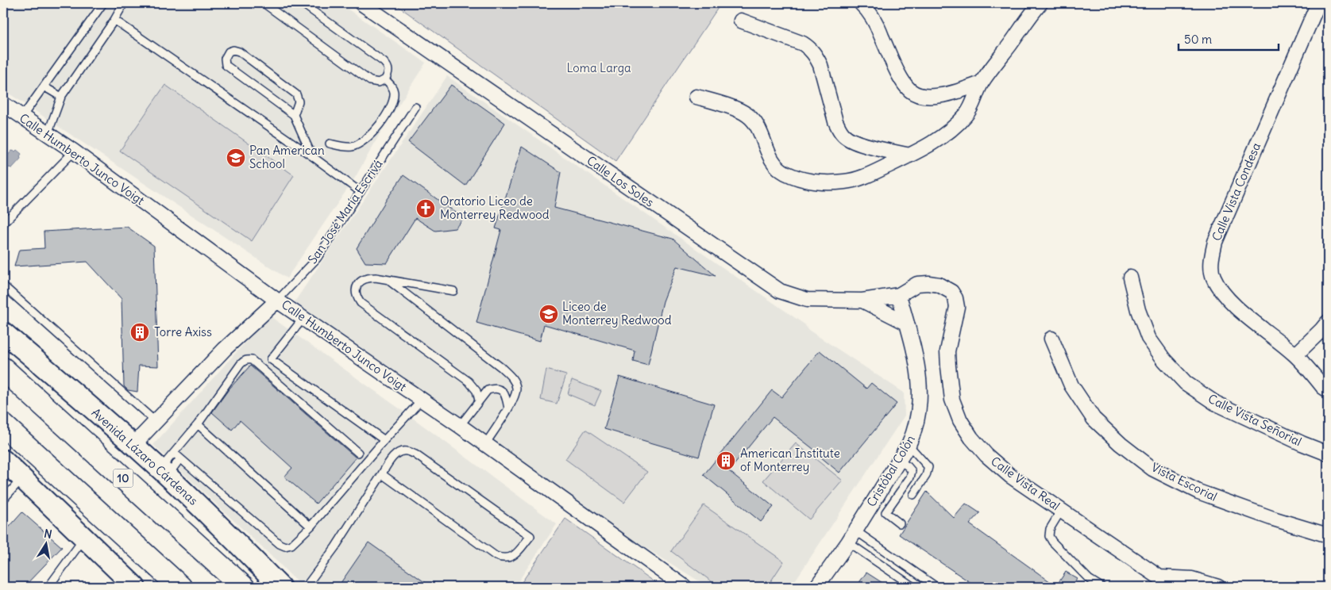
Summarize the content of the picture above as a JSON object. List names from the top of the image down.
{
  "streets": {
    "highway": ["10"],
    "street": [
      "Calle Humberto Junco Voigt",
      "Calle Los Soles",
      "Calle Vista Condesa",
      "San José María Escrivá",
      "Calle Vista Señorial",
      "Avenida Lázaro Cárdenas",
      "Cristóbal Colón",
      "Vista Escorial",
      "Calle Vista Real"
    ]
  },
  "crossings": [
    ["Calle Humberto Junco Voigt", "San José María Escrivá"],
    ["Calle Los Soles", "Cristóbal Colón"],
    ["Calle Los Soles", "Calle Vista Real"],
    ["San José María Escrivá", "Avenida Lázaro Cárdenas"],
    ["Cristóbal Colón", "Calle Vista Real"]
  ],
  "parks": ["Loma Larga"],
  "places": {
    "school or university": ["Pan American School", "Liceo de Monterrey Redwood"],
    "church": ["Oratorio Liceo de Monterrey Redwood"],
    "building": ["Torre Axiss", "American Institute of Monterrey"]
  },
  "scale_bar": "50 m",
  "north": "top"
}
